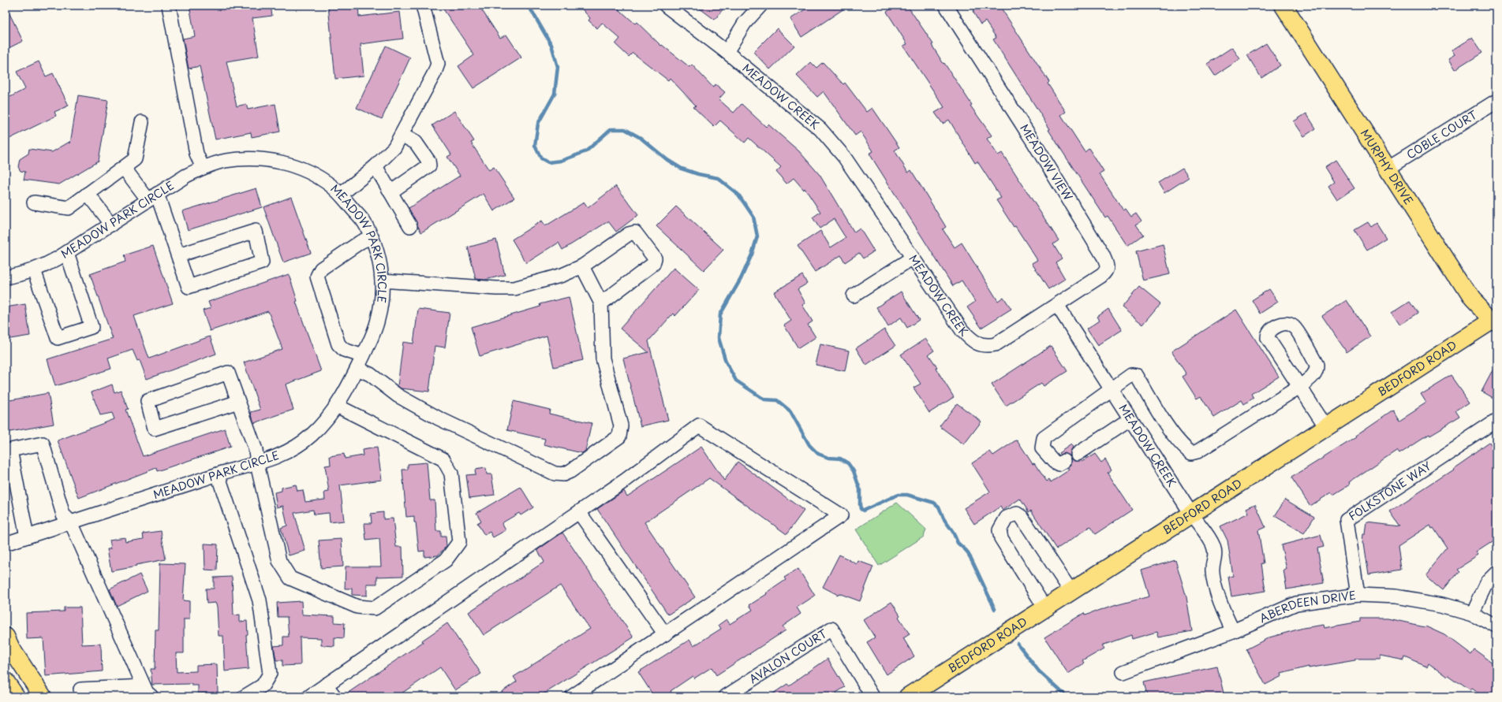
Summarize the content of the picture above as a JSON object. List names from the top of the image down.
{
  "streets": {
    "main road": ["MURPHY DRIVE", "BEDFORD ROAD"],
    "street": [
      "MEADOW CREEK",
      "COBLE COURT",
      "MEADOW VIEW",
      "MEADOW PARK CIRCLE",
      "FOLKSTONE WAY",
      "ABERDEEN DRIVE",
      "AVALON COURT"
    ]
  },
  "crossings": [
    ["MEADOW CREEK", "MEADOW VIEW"],
    ["MEADOW CREEK", "BEDFORD ROAD"],
    ["MEADOW CREEK", "ABERDEEN DRIVE"],
    ["COBLE COURT", "MURPHY DRIVE"],
    ["MURPHY DRIVE", "BEDFORD ROAD"],
    ["FOLKSTONE WAY", "ABERDEEN DRIVE"]
  ]
}
